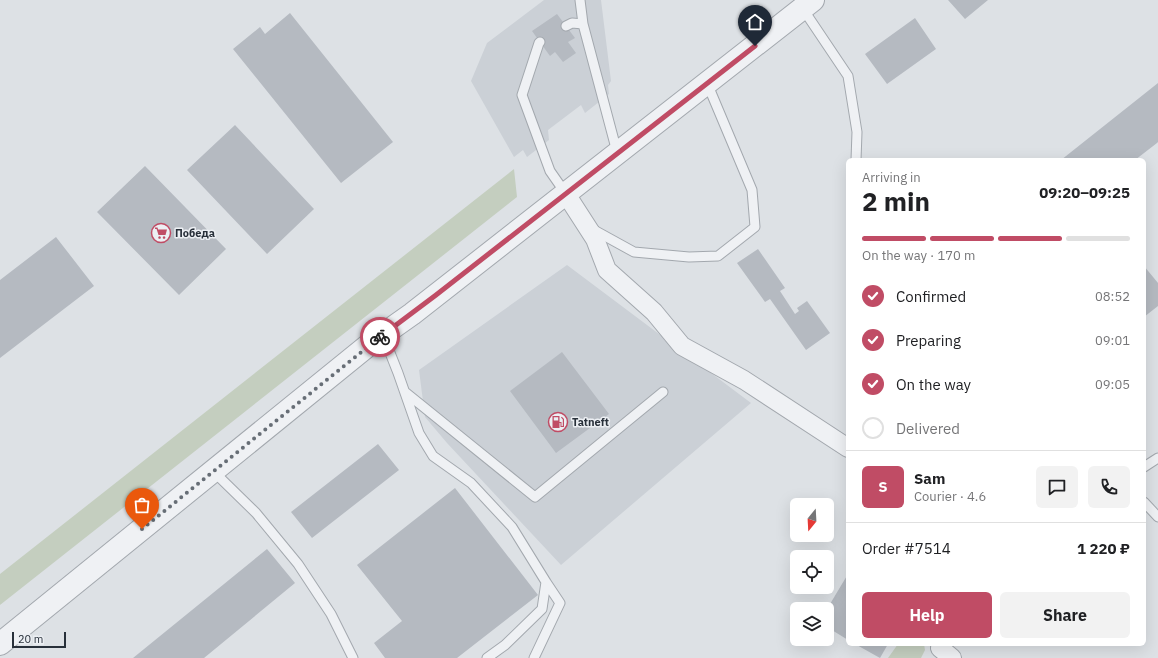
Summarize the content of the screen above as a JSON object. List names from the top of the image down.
{
  "places": {
    "supermarket": ["Победа"],
    "fuel station": ["Tatneft"]
  },
  "scale_bar": "20 m",
  "north": "bottom",
  "page": {
    "heading": ["2 min", "Arriving in", "09:20–09:25"],
    "panel": [
      "Sam",
      "Courier · 4.6",
      "Order #7514",
      "1 220 ₽"
    ],
    "bar": "On the way · 170 m",
    "list": [
      ["Confirmed", "08:52"],
      ["Preparing", "09:01"],
      ["On the way", "09:05"],
      "Delivered"
    ],
    "round": "S",
    "buttons": ["Help", "Share"],
    "scale": "20 m"
  }
}
